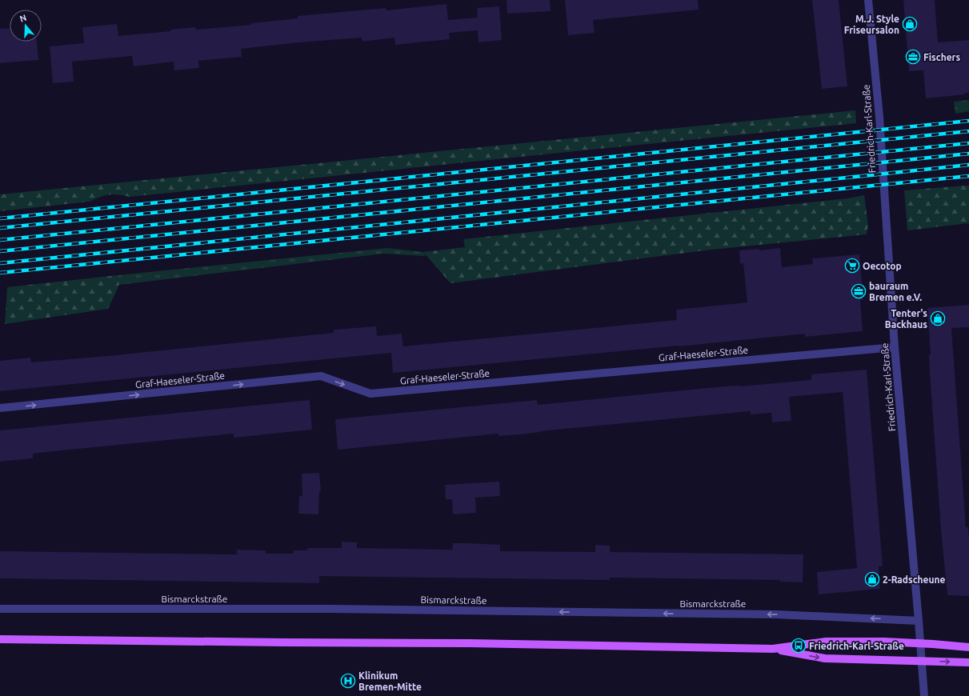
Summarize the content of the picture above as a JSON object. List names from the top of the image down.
{
  "streets": {
    "street": ["Friedrich-Karl-Straße", "Graf-Haeseler-Straße", "Bismarckstraße"]
  },
  "crossings": [
    ["Friedrich-Karl-Straße", "Graf-Haeseler-Straße"],
    ["Friedrich-Karl-Straße", "Bismarckstraße"]
  ],
  "one_way": ["Graf-Haeseler-Straße", "Bismarckstraße"],
  "places": {
    "shop": ["M.J. Style Friseursalon", "Tenter's Backhaus", "2-Radscheune"],
    "office": ["Fischers", "bauraum Bremen e.V."],
    "supermarket": ["Oecotop"],
    "bus stop": ["Friedrich-Karl-Straße"],
    "hospital": ["Klinikum Bremen-Mitte"]
  },
  "north": "top"
}
